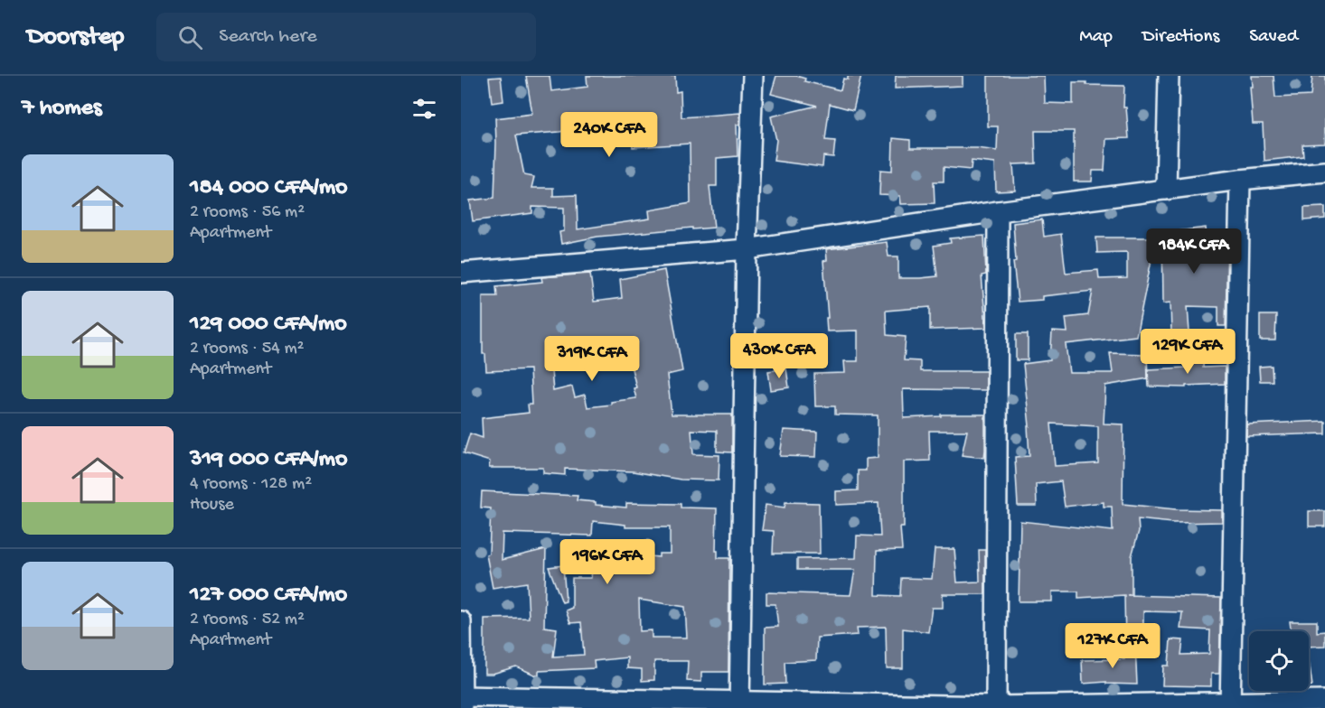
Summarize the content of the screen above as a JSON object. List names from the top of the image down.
{
  "page": {
    "header": "Doorstep",
    "search": "Search here",
    "nav": ["Map", "Directions", "Saved"],
    "heading": "7 homes",
    "price": [
      "240K CFA",
      "184K CFA",
      "129K CFA",
      "430K CFA",
      "319K CFA",
      "196K CFA",
      "127K CFA"
    ],
    "list": [
      {
        "name": "184 000 CFA/mo",
        "note": "2 rooms · 56 m² · Apartment"
      },
      {
        "name": "129 000 CFA/mo",
        "note": "2 rooms · 54 m² · Apartment"
      },
      {
        "name": "319 000 CFA/mo",
        "note": "4 rooms · 128 m² · House"
      },
      {
        "name": "127 000 CFA/mo",
        "note": "2 rooms · 52 m² · Apartment"
      }
    ]
  }
}
